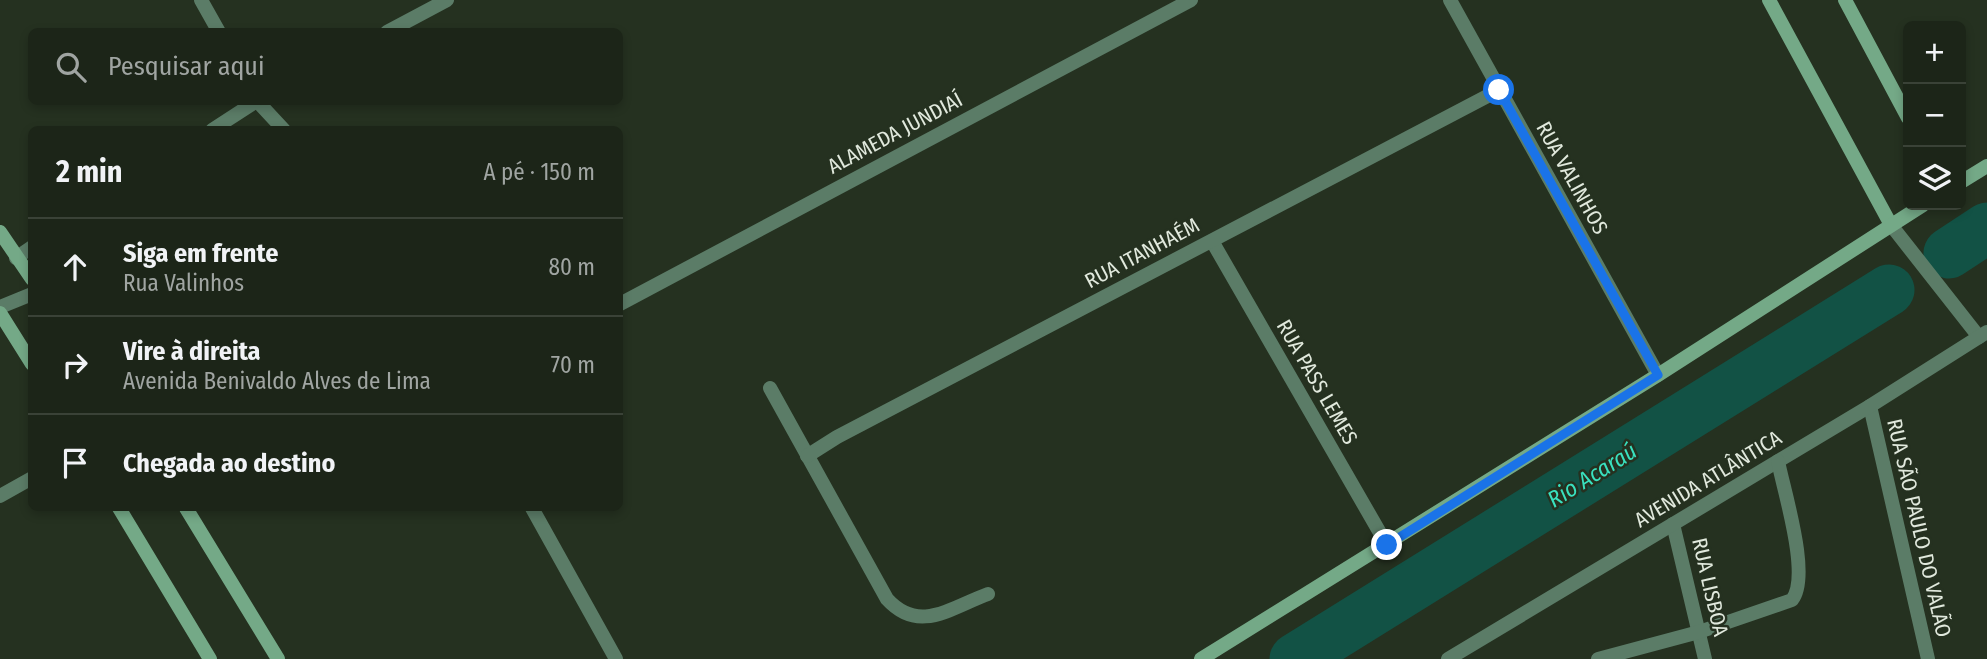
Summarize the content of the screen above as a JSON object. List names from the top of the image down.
{
  "streets": {
    "street": [
      "ALAMEDA JUNDIAÍ",
      "RUA VALINHOS",
      "RUA ITANHAÉM",
      "RUA PASS LEMES",
      "AVENIDA ATLÂNTICA",
      "RUA SÃO PAULO DO VALÃO",
      "RUA LISBOA"
    ]
  },
  "crossings": [
    ["RUA VALINHOS", "RUA ITANHAÉM"],
    ["RUA ITANHAÉM", "RUA PASS LEMES"],
    ["AVENIDA ATLÂNTICA", "RUA SÃO PAULO DO VALÃO"],
    ["AVENIDA ATLÂNTICA", "RUA LISBOA"]
  ],
  "water": ["Rio Acaraú"],
  "page": {
    "map_buttons": ["+", "−"],
    "search": "Pesquisar aqui",
    "heading": ["2 min", "A pé · 150 m"],
    "list": [
      ["Siga em frente", "Rua Valinhos", "80 m"],
      ["Vire à direita", "Avenida Benivaldo Alves de Lima", "70 m"],
      "Chegada ao destino"
    ]
  }
}
